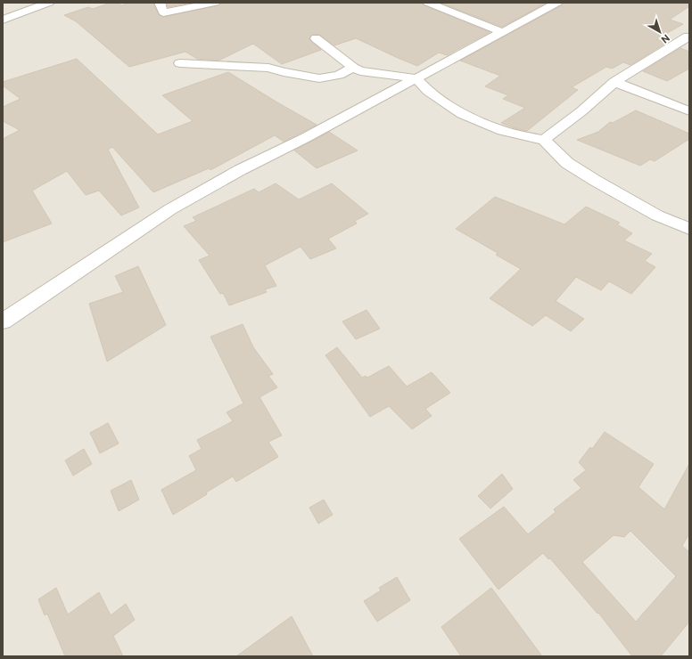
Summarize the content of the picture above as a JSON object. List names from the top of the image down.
{
  "north": "bottom right"
}
